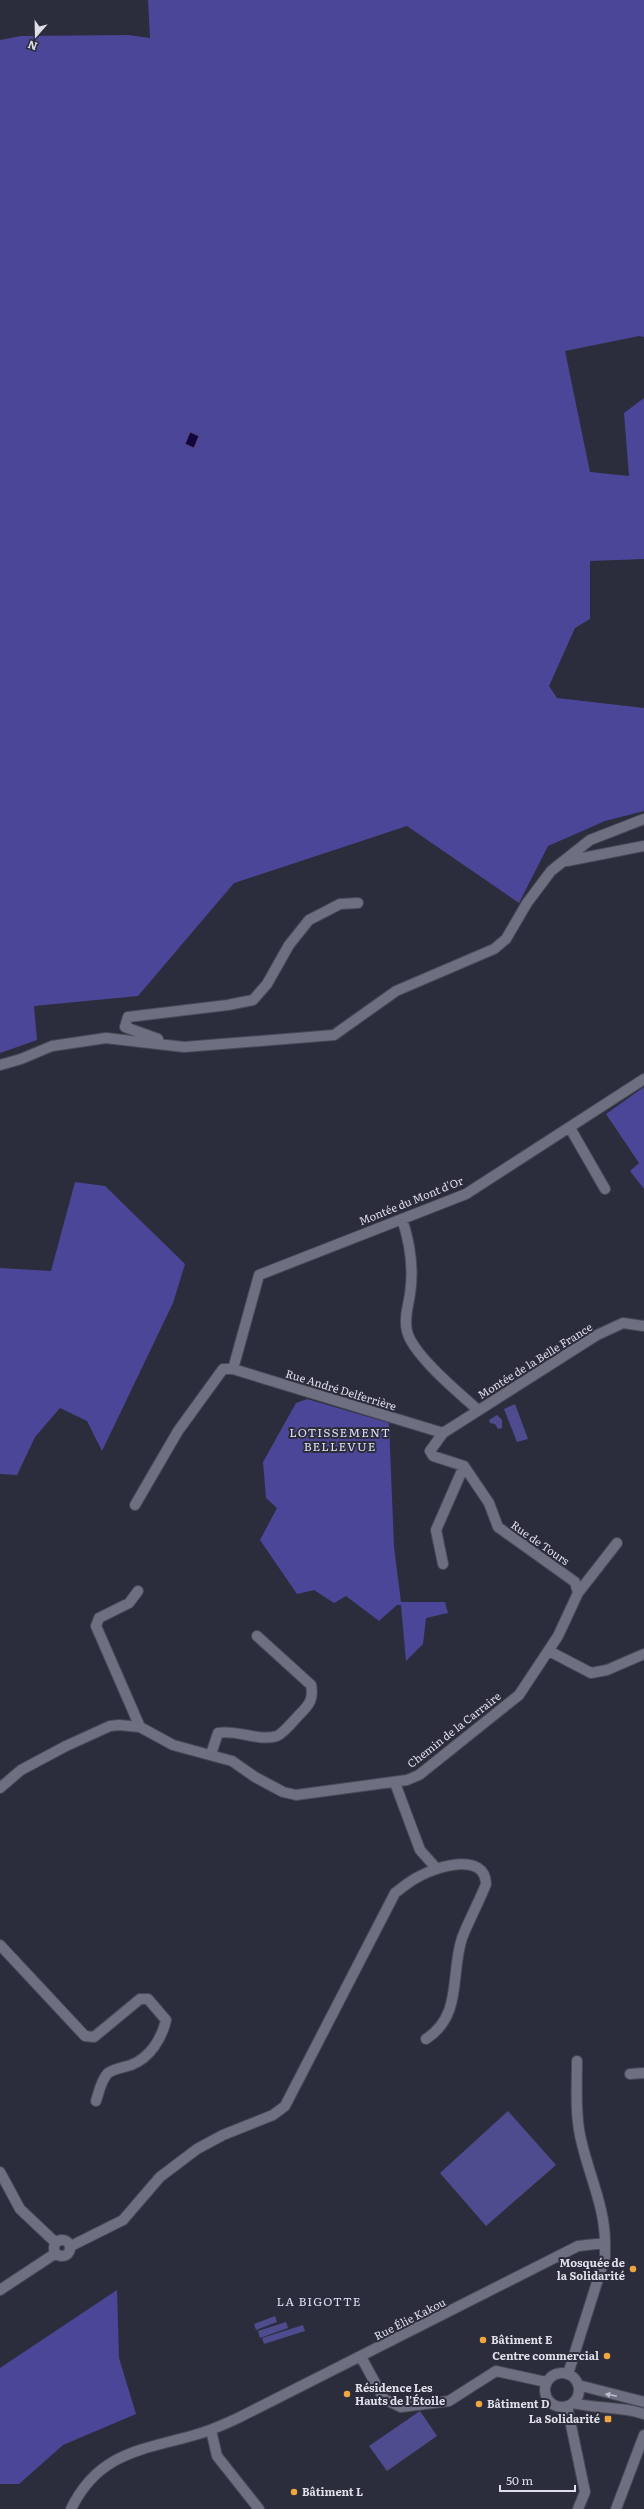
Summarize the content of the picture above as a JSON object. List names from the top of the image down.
{
  "streets": {
    "street": [
      "Montée du Mont d'Or",
      "Montée de la Belle France",
      "Rue André Delferrière",
      "Rue de Tours",
      "Chemin de la Carraire",
      "Rue Élie Kakou"
    ]
  },
  "crossings": [
    ["Montée du Mont d'Or", "Rue André Delferrière"],
    ["Montée de la Belle France", "Rue André Delferrière"]
  ],
  "districts": ["LOTISSEMENT BELLEVUE", "LA BIGOTTE"],
  "places": {
    "other": [
      "Mosquée de la Solidarité",
      "Bâtiment E",
      "Centre commercial",
      "Résidence Les Hauts de l'Étoile",
      "Bâtiment D",
      "Bâtiment L"
    ],
    "transit": ["La Solidarité"]
  },
  "scale_bar": "50 m",
  "north": "bottom"
}
